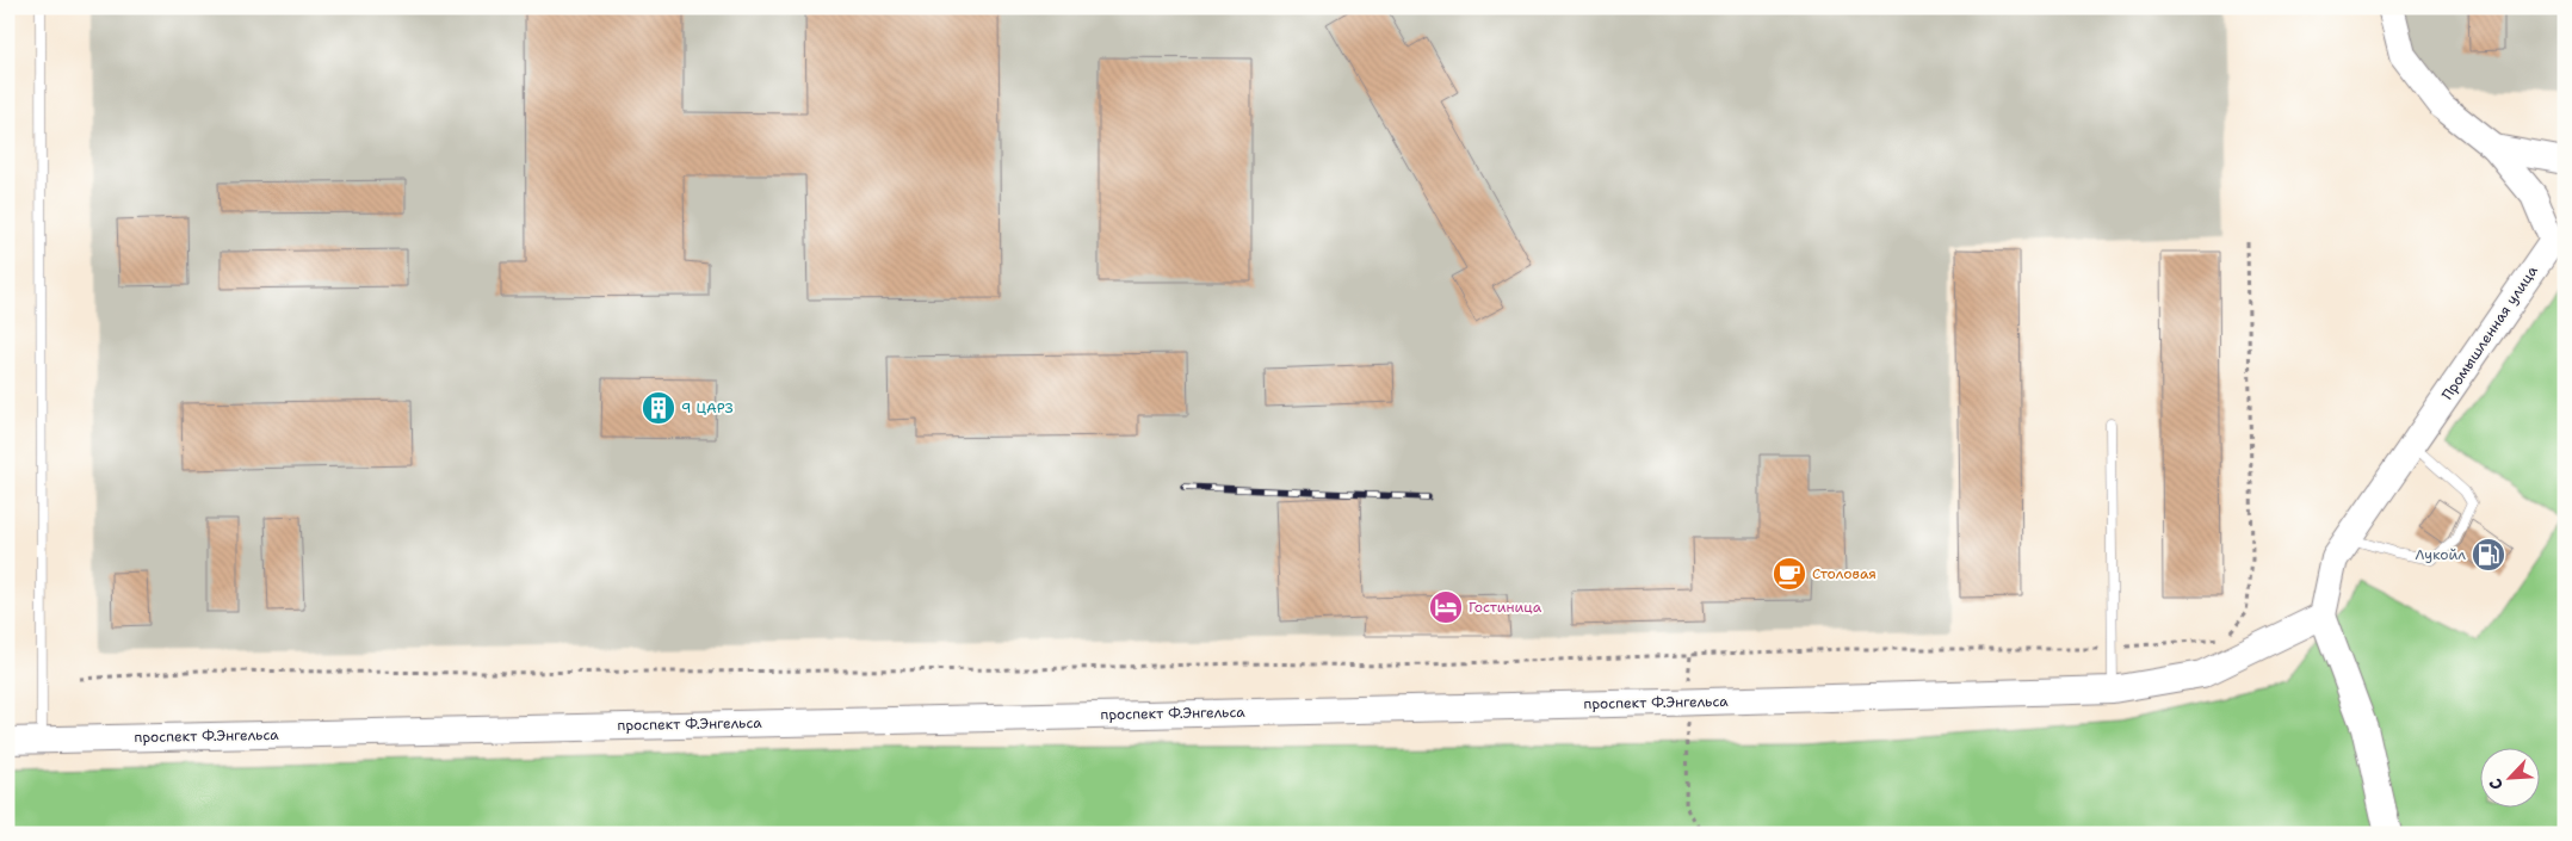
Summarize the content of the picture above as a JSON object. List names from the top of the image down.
{
  "streets": {
    "street": ["Промышленная улица", "проспект Ф.Энгельса"]
  },
  "crossings": [
    ["Промышленная улица", "проспект Ф.Энгельса"]
  ],
  "places": {
    "building": ["9 ЦАРЗ"],
    "fuel station": ["Лукойл"],
    "cafe": ["Столовая"],
    "hotel": ["Гостиница"]
  },
  "north": "bottom left"
}
